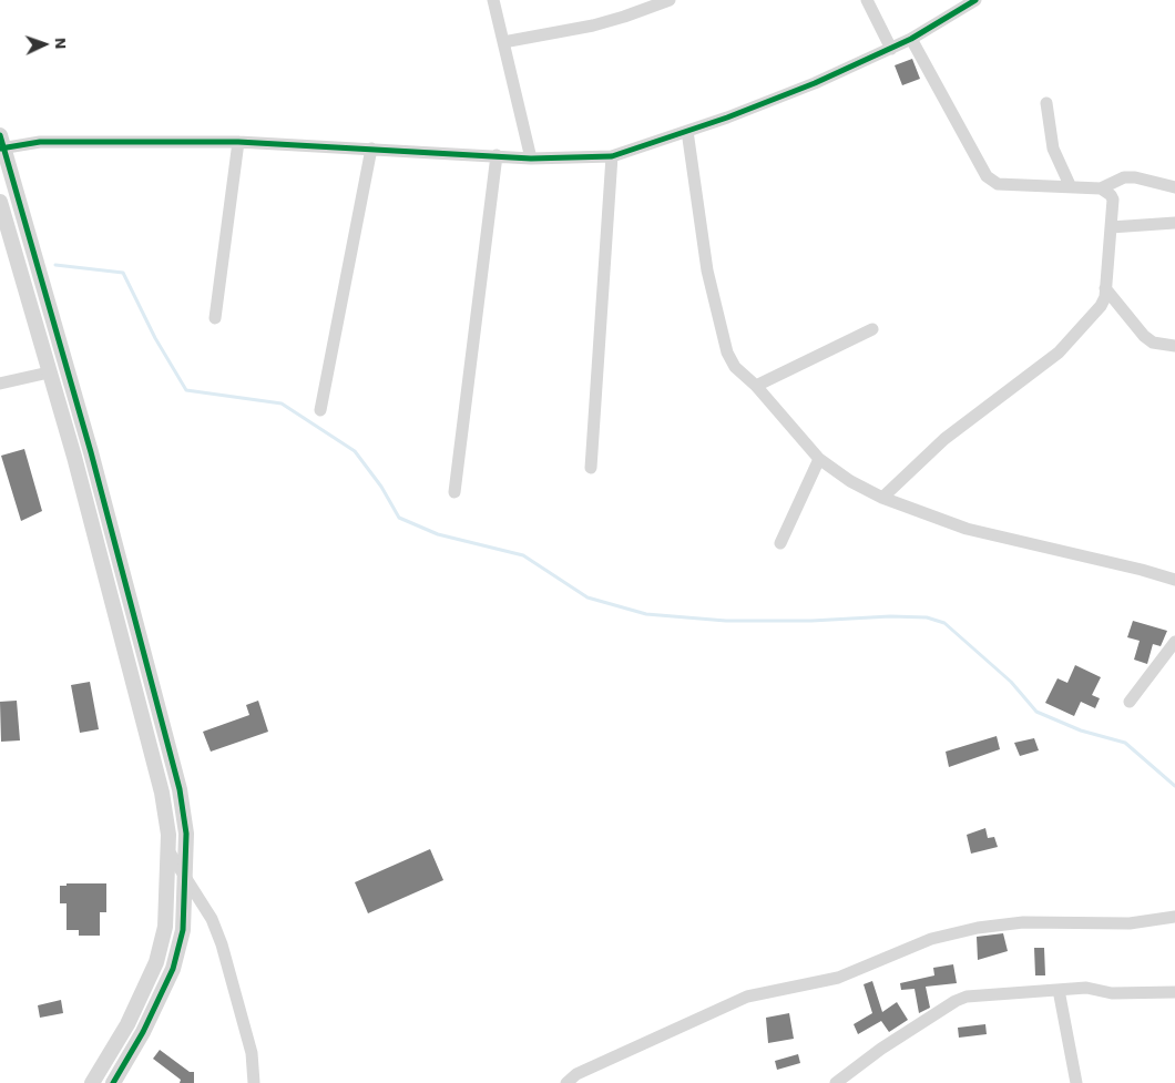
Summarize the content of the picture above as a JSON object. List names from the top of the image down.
{
  "north": "right"
}
